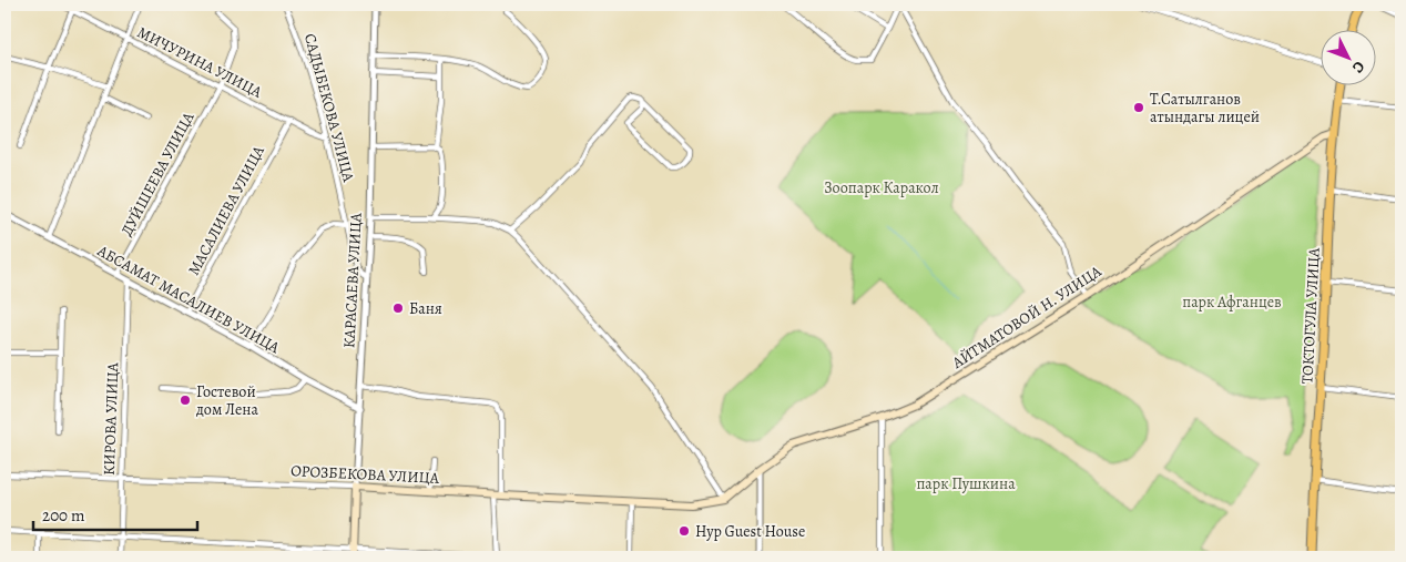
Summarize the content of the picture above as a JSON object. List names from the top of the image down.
{
  "streets": {
    "highway": ["ТОКТОГУЛА УЛИЦА"],
    "main road": ["КАРАСАЕВА УЛИЦА", "АЙТМАТОВОЙ Н. УЛИЦА", "ОРОЗБЕКОВА УЛИЦА"],
    "street": [
      "МИЧУРИНА УЛИЦА",
      "САДЫБЕКОВА УЛИЦА",
      "ДУЙШЕЕВА УЛИЦА",
      "МАСАЛИЕВА УЛИЦА",
      "АБСАМАТ МАСАЛИЕВ УЛИЦА",
      "КИРОВА УЛИЦА"
    ]
  },
  "crossings": [
    ["МИЧУРИНА УЛИЦА", "САДЫБЕКОВА УЛИЦА"],
    ["МИЧУРИНА УЛИЦА", "ДУЙШЕЕВА УЛИЦА"],
    ["МИЧУРИНА УЛИЦА", "МАСАЛИЕВА УЛИЦА"],
    ["САДЫБЕКОВА УЛИЦА", "КАРАСАЕВА УЛИЦА"],
    ["ДУЙШЕЕВА УЛИЦА", "АБСАМАТ МАСАЛИЕВ УЛИЦА"],
    ["МАСАЛИЕВА УЛИЦА", "АБСАМАТ МАСАЛИЕВ УЛИЦА"],
    ["КАРАСАЕВА УЛИЦА", "АБСАМАТ МАСАЛИЕВ УЛИЦА"],
    ["КАРАСАЕВА УЛИЦА", "ОРОЗБЕКОВА УЛИЦА"],
    ["АБСАМАТ МАСАЛИЕВ УЛИЦА", "КИРОВА УЛИЦА"],
    ["ТОКТОГУЛА УЛИЦА", "АЙТМАТОВОЙ Н. УЛИЦА"],
    ["АЙТМАТОВОЙ Н. УЛИЦА", "ОРОЗБЕКОВА УЛИЦА"],
    ["КИРОВА УЛИЦА", "ОРОЗБЕКОВА УЛИЦА"]
  ],
  "parks": ["Зоопарк Каракол", "парк Афганцев", "парк Пушкина"],
  "places": [
    "Т.Сатылганов атындагы лицей",
    "Баня",
    "Гостевой дом Лена",
    "Нур Guest House"
  ],
  "scale_bar": "200 m",
  "north": "bottom right"
}
